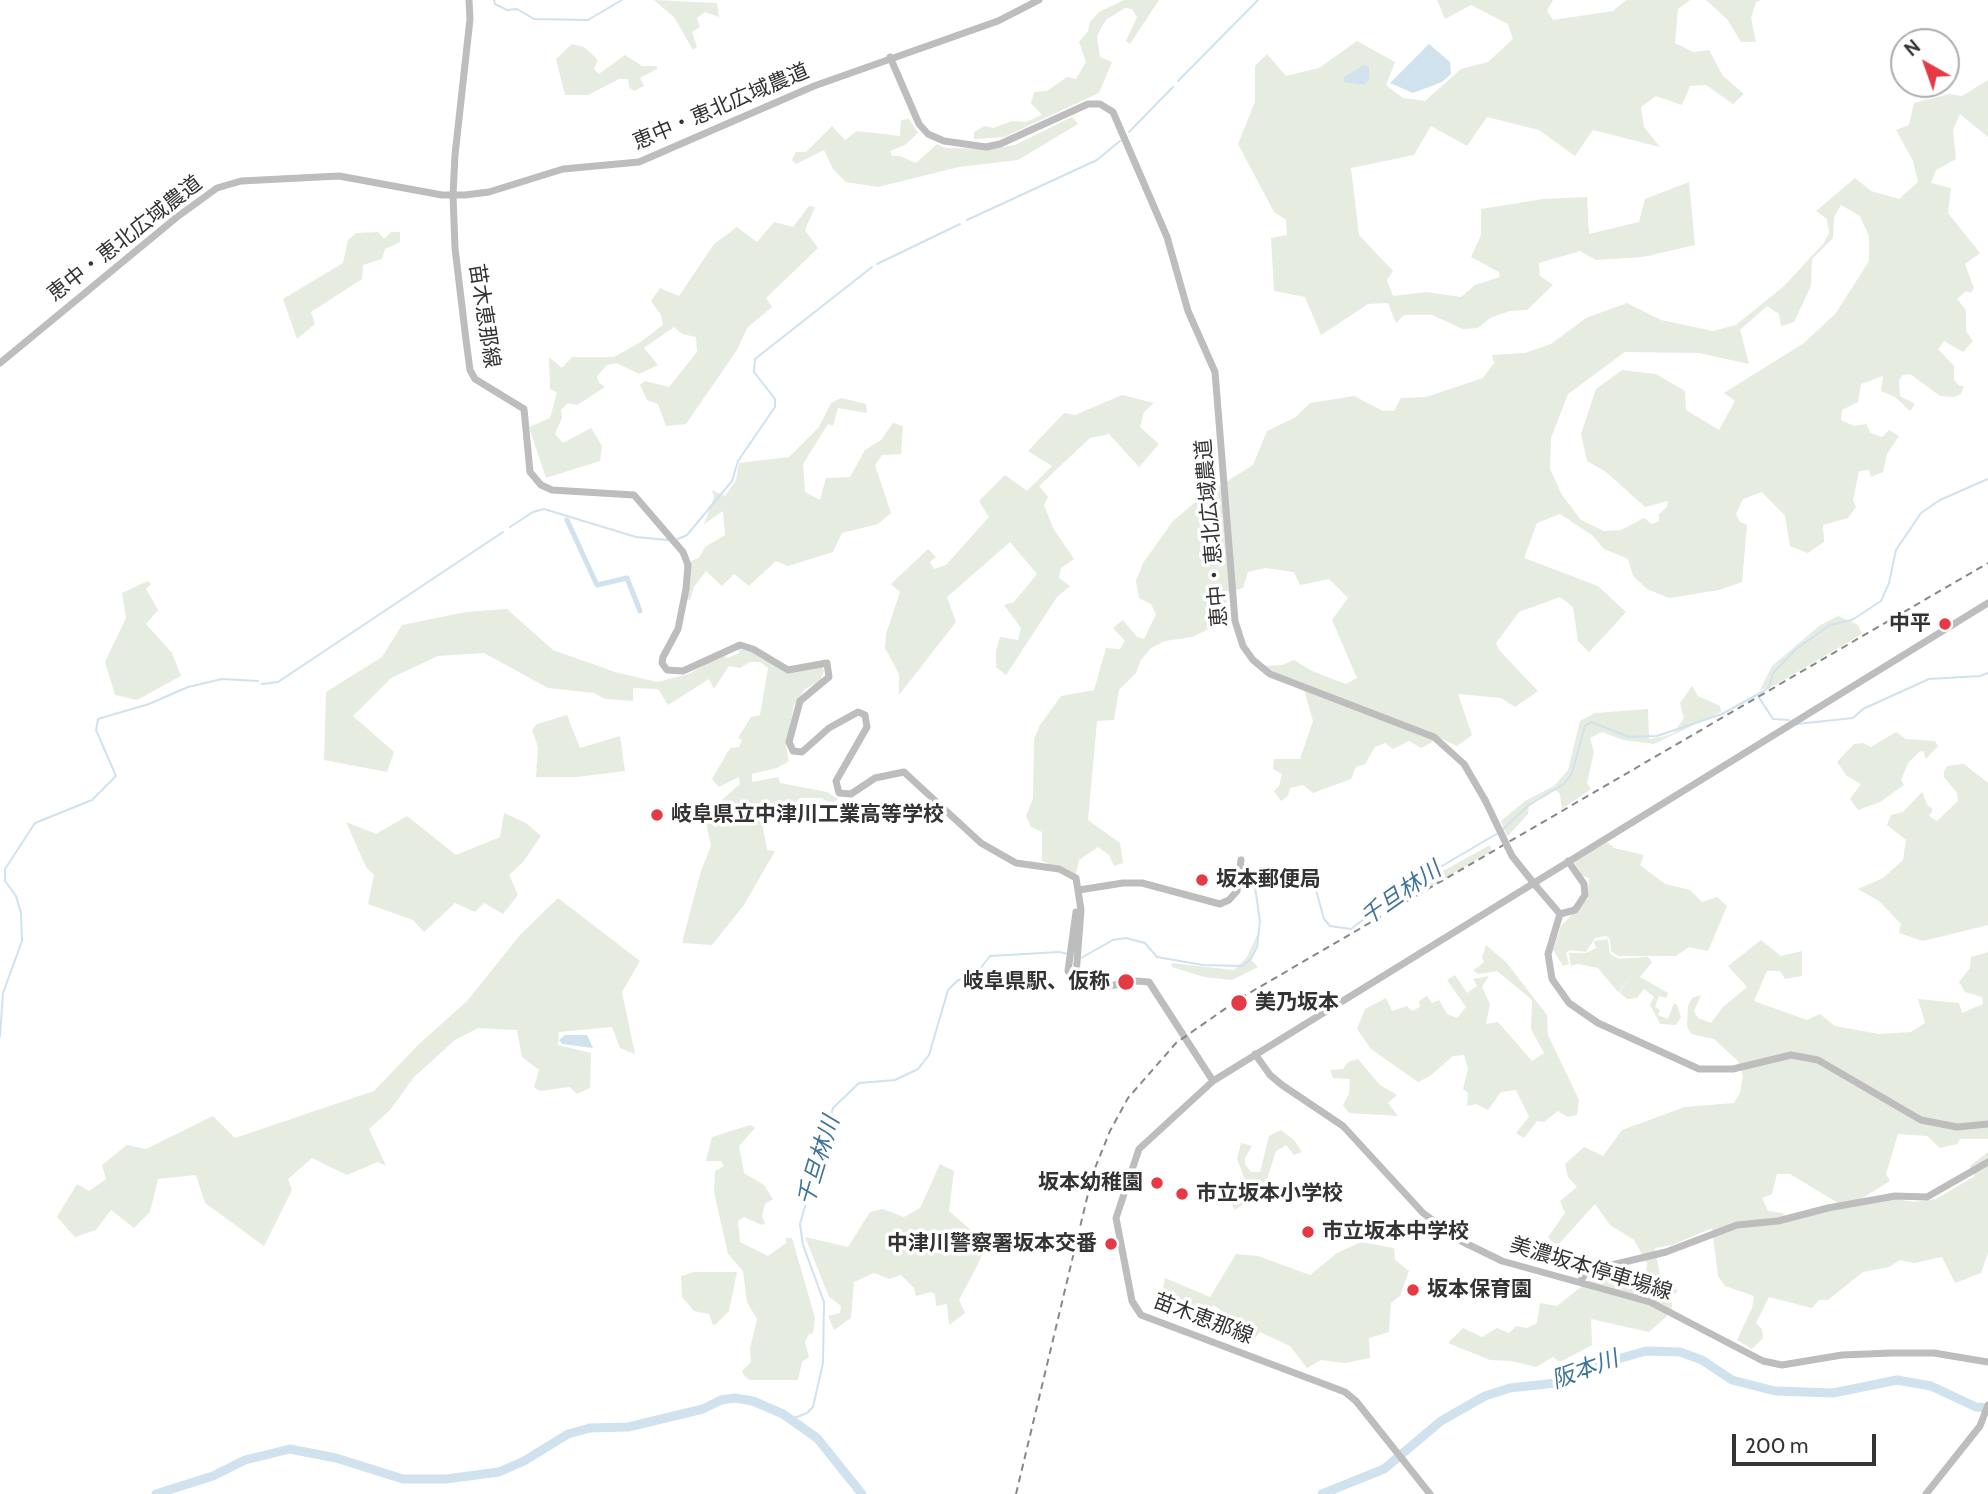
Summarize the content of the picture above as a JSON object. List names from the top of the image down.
{
  "streets": {
    "street": ["恵中・恵北広域農道", "苗木恵那線", "美濃坂本停車場線"]
  },
  "crossings": [
    ["恵中・恵北広域農道", "苗木恵那線"]
  ],
  "water": ["千旦林川", "阪本川"],
  "places": [
    "中平",
    "岐阜県立中津川工業高等学校",
    "坂本郵便局",
    "岐阜県駅、仮称",
    "美乃坂本",
    "坂本幼稚園",
    "市立坂本小学校",
    "市立坂本中学校",
    "中津川警察署坂本交番",
    "坂本保育園"
  ],
  "scale_bar": "200 m",
  "north": "top left"
}
